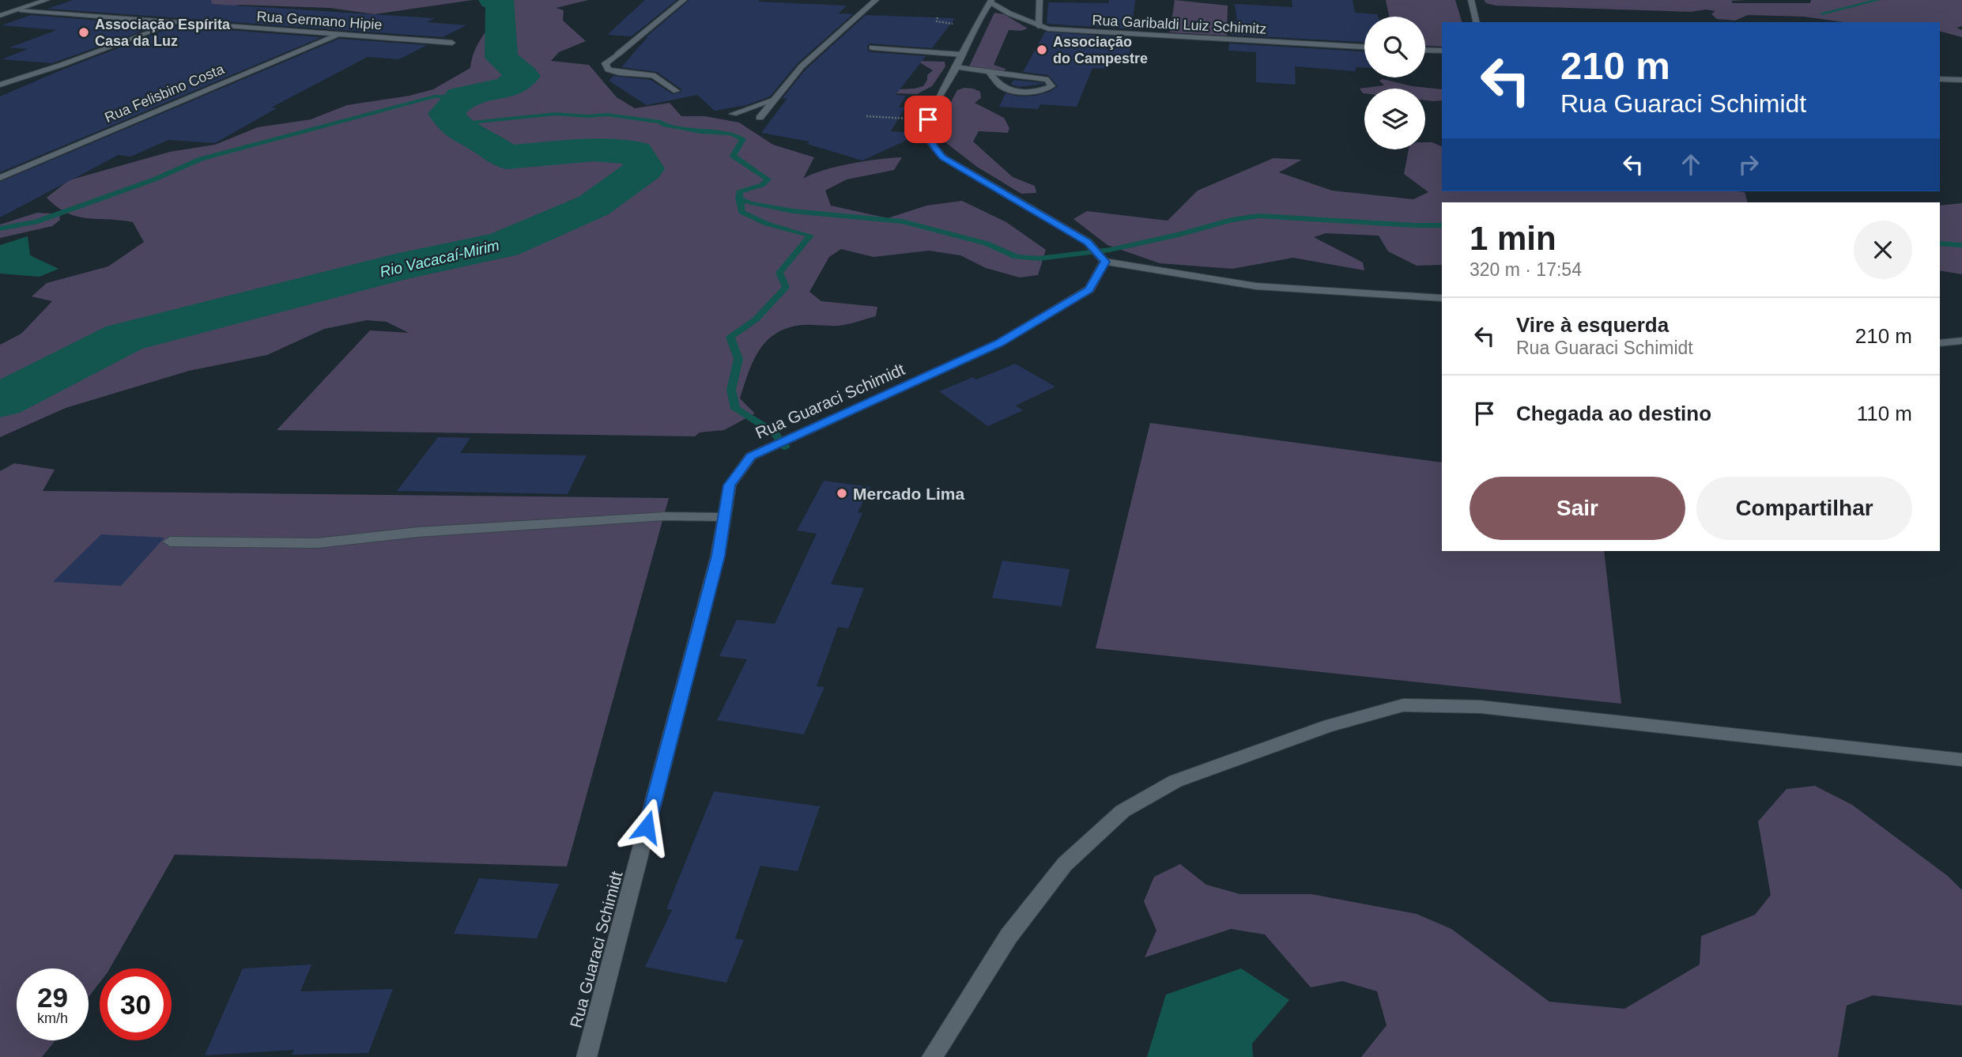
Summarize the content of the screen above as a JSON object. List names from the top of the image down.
{
  "streets": {
    "street": [
      "Rua Germano Hipie",
      "Rua Garibaldi Luiz Schimitz",
      "Rua Felisbino Costa",
      "Rua Guaraci Schimidt"
    ]
  },
  "crossings": [
    ["Rua Germano Hipie", "Rua Felisbino Costa"]
  ],
  "water": ["Rio Vacacaí-Mirim"],
  "places": ["Associação Espírita Casa da Luz", "Associação do Campestre", "Mercado Lima"],
  "page": {
    "turn": ["210 m", "Rua Guaraci Schimidt"],
    "heading": ["1 min", "320 m · 17:54"],
    "list": [
      {
        "name": "Vire à esquerda",
        "note": "Rua Guaraci Schimidt",
        "value": "210 m"
      },
      {
        "name": "Chegada ao destino",
        "value": "110 m"
      }
    ],
    "buttons": ["Sair", "Compartilhar"],
    "speed": "29 km/h",
    "limit": "30"
  }
}
